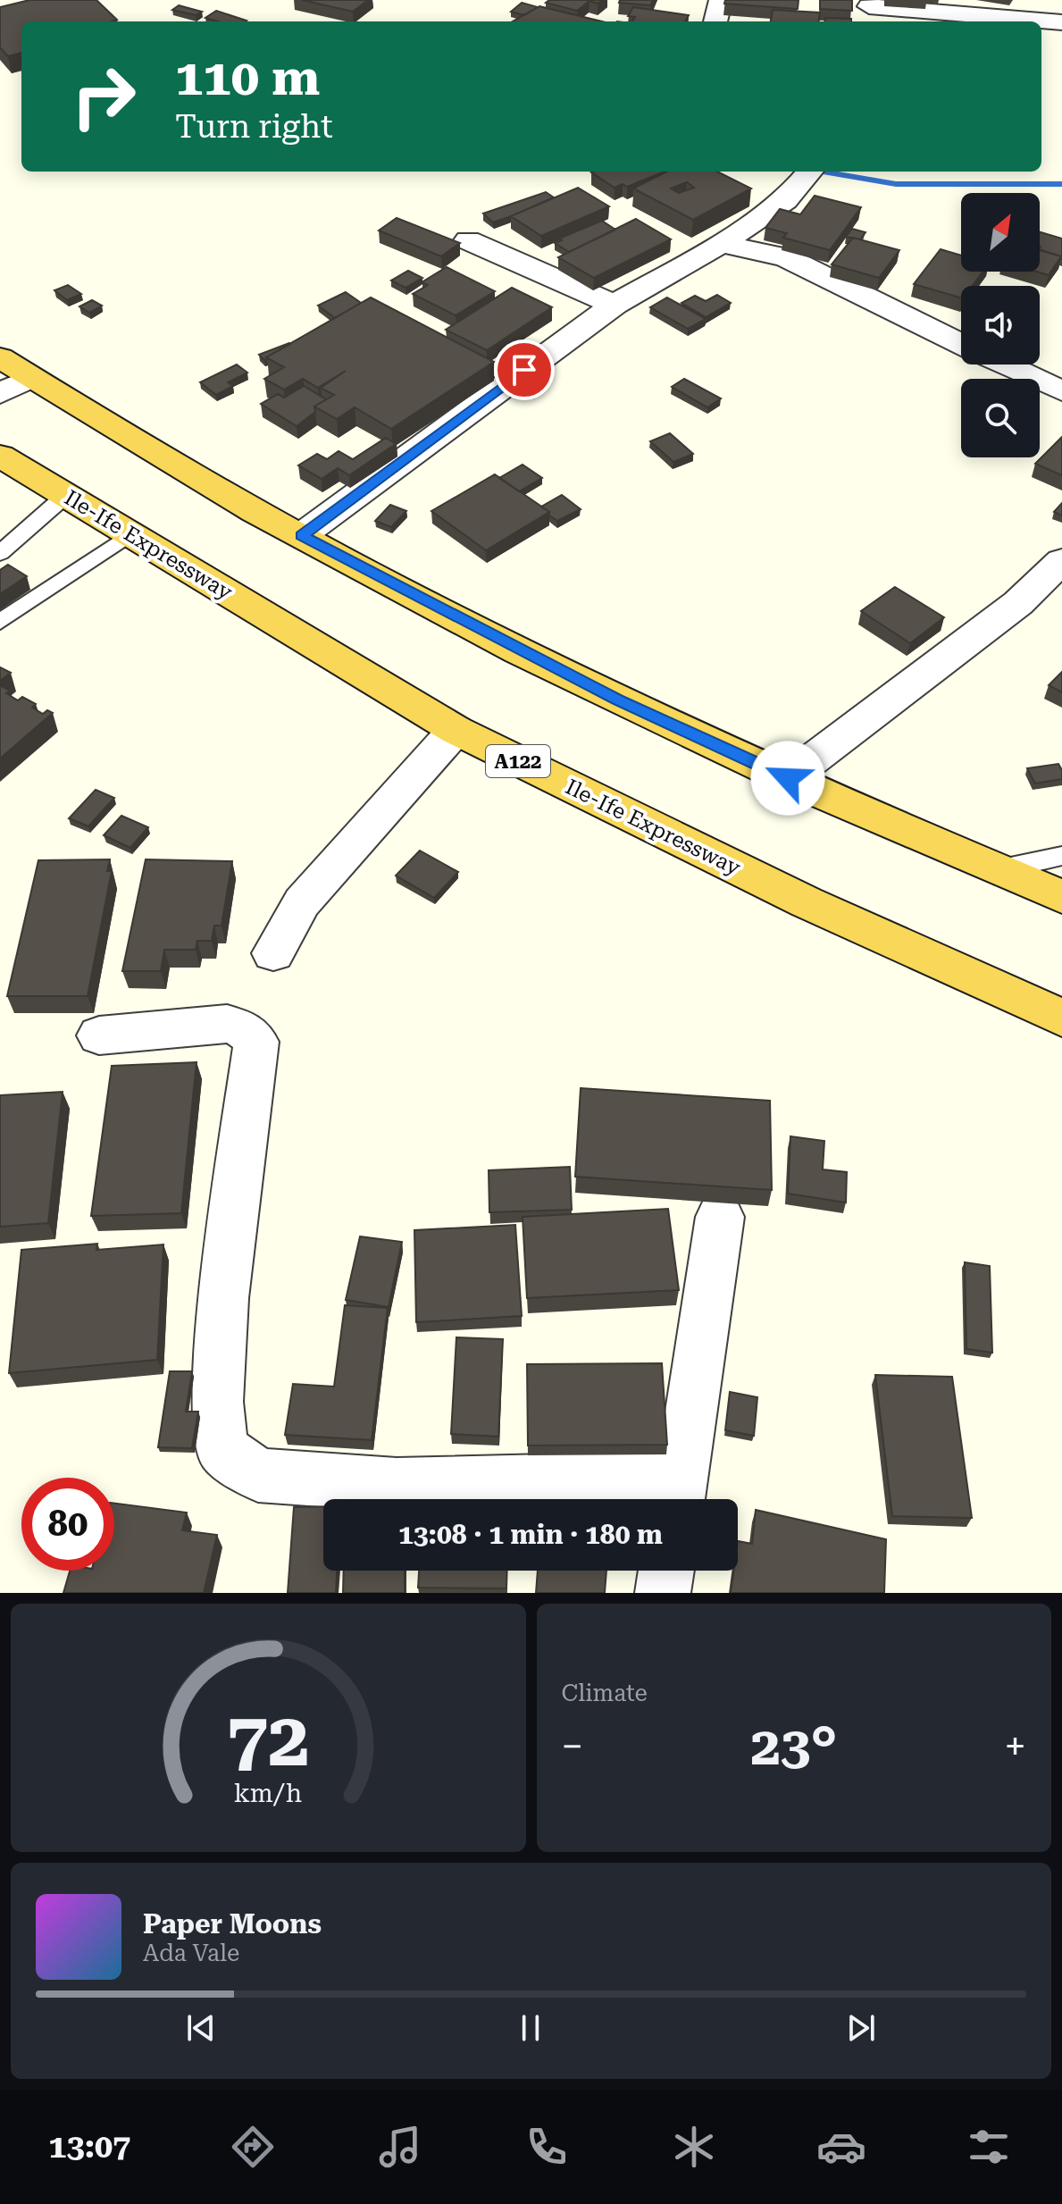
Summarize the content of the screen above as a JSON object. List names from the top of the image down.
{
  "streets": {
    "highway": ["Ile-Ife Expressway", "A122"]
  },
  "north": "top right",
  "page": {
    "turn": ["110 m", "Turn right"],
    "limit": "80",
    "trip": "13:08 · 1 min · 180 m",
    "tile": "Climate",
    "heat": ["−", "23°", "+"],
    "song": ["Paper Moons", "Ada Vale"],
    "tabs": "13:07",
    "gauge": ["72", "km/h"]
  }
}
